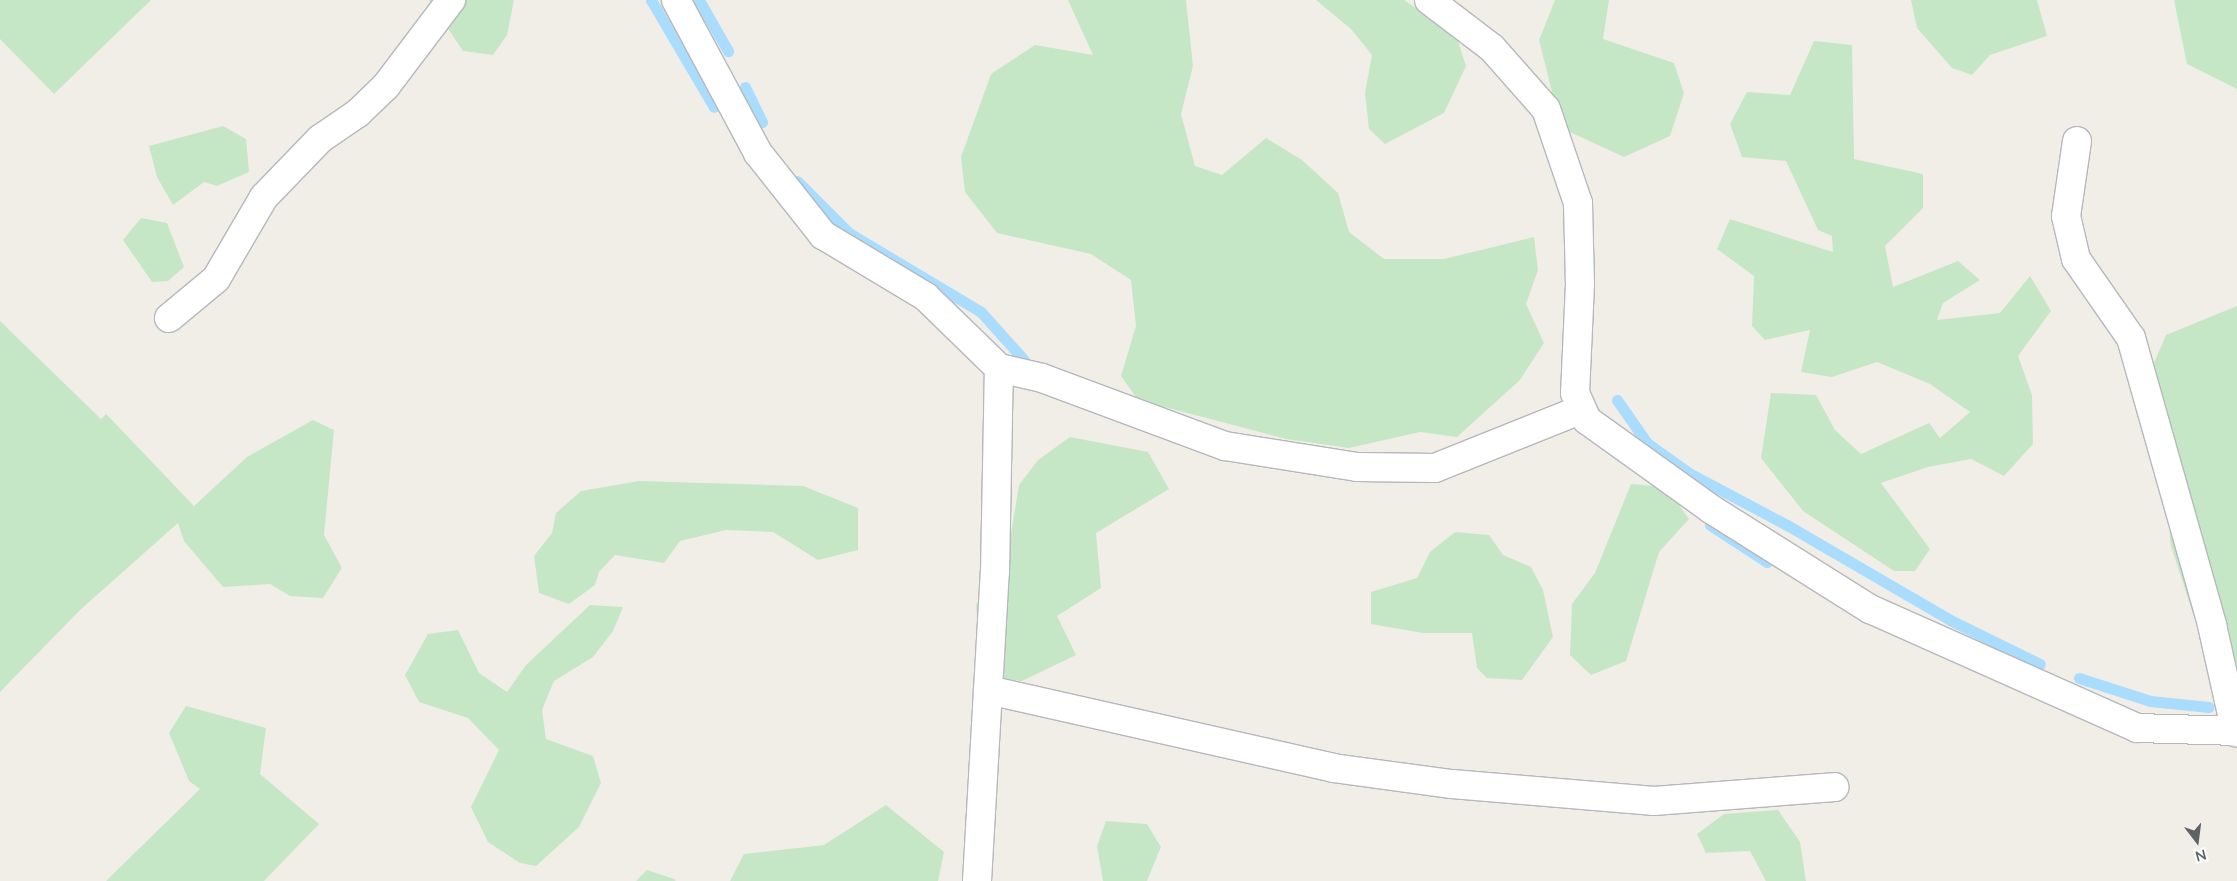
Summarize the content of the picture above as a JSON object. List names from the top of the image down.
{
  "north": "bottom"
}
